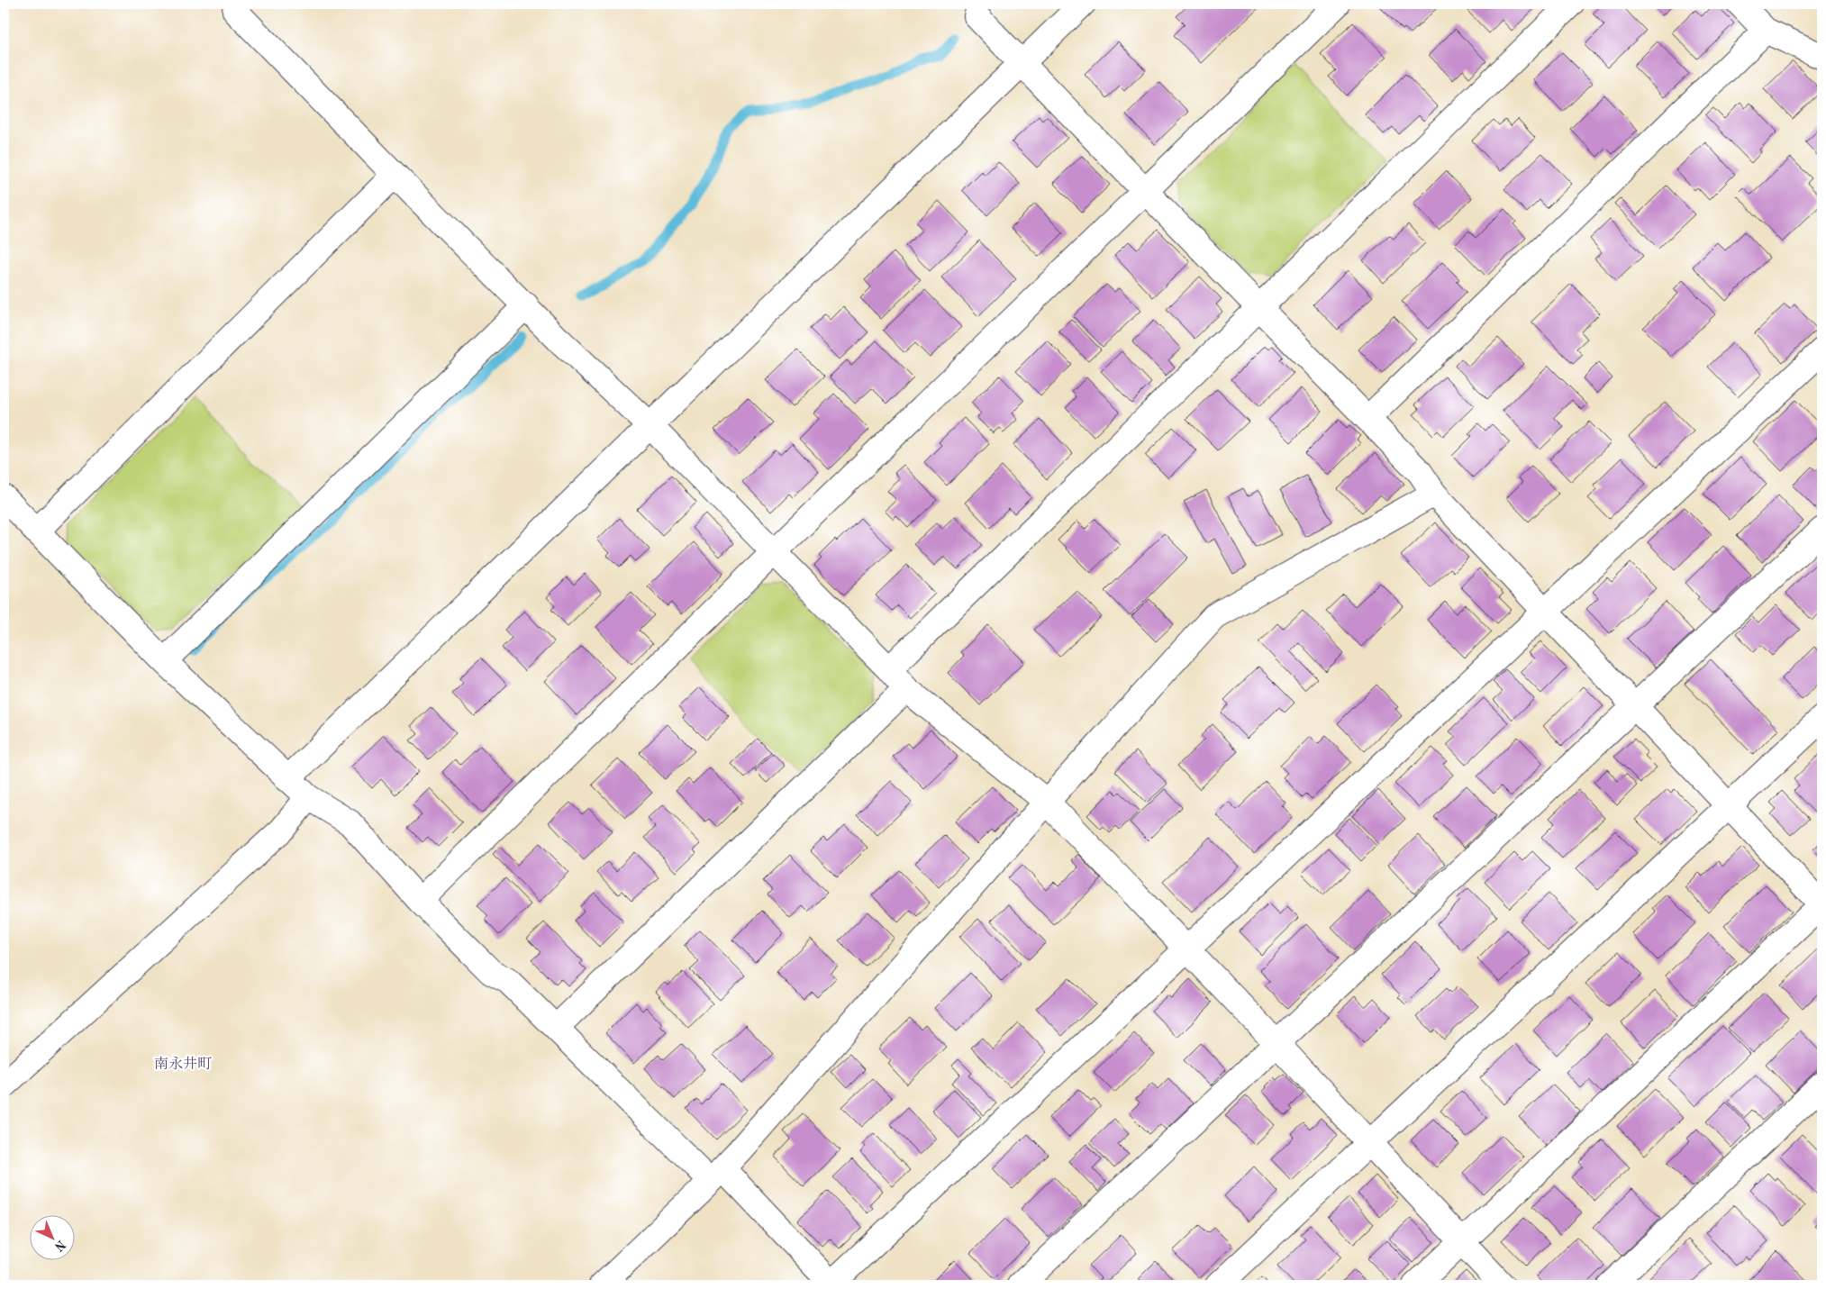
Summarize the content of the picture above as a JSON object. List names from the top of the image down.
{
  "districts": ["南永井町"],
  "north": "bottom right"
}
